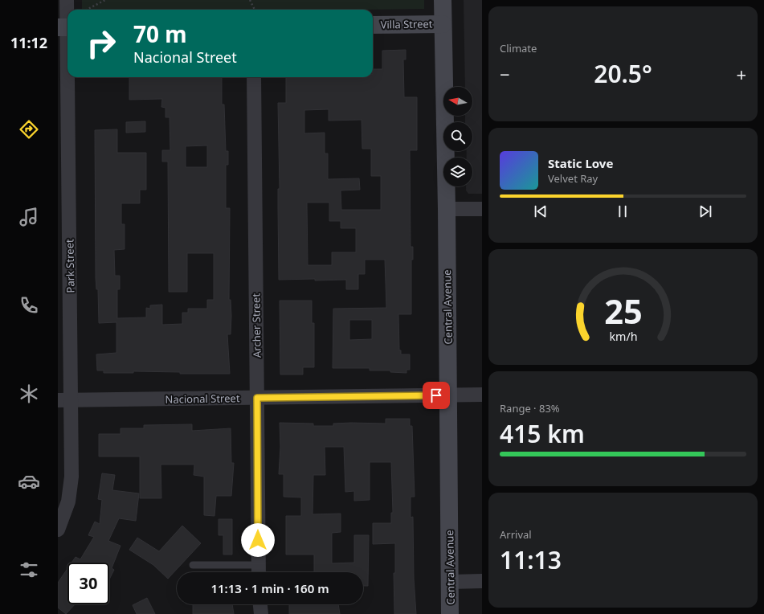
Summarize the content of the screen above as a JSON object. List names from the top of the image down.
{
  "streets": {
    "street": [
      "Villa Street",
      "Park Street",
      "Central Avenue",
      "Archer Street",
      "Nacional Street"
    ]
  },
  "crossings": [
    ["Villa Street", "Central Avenue"],
    ["Park Street", "Nacional Street"],
    ["Central Avenue", "Nacional Street"],
    ["Archer Street", "Nacional Street"]
  ],
  "north": "left",
  "page": {
    "tabs": "11:12",
    "tile": [
      "Climate",
      ["Range · 83%", "415 km"],
      ["Arrival", "11:13"]
    ],
    "turn": ["70 m", "Nacional Street"],
    "heat": ["−", "20.5°", "+"],
    "song": ["Static Love", "Velvet Ray"],
    "limit": "30",
    "trip": "11:13 · 1 min · 160 m",
    "gauge": ["25", "km/h"]
  }
}
